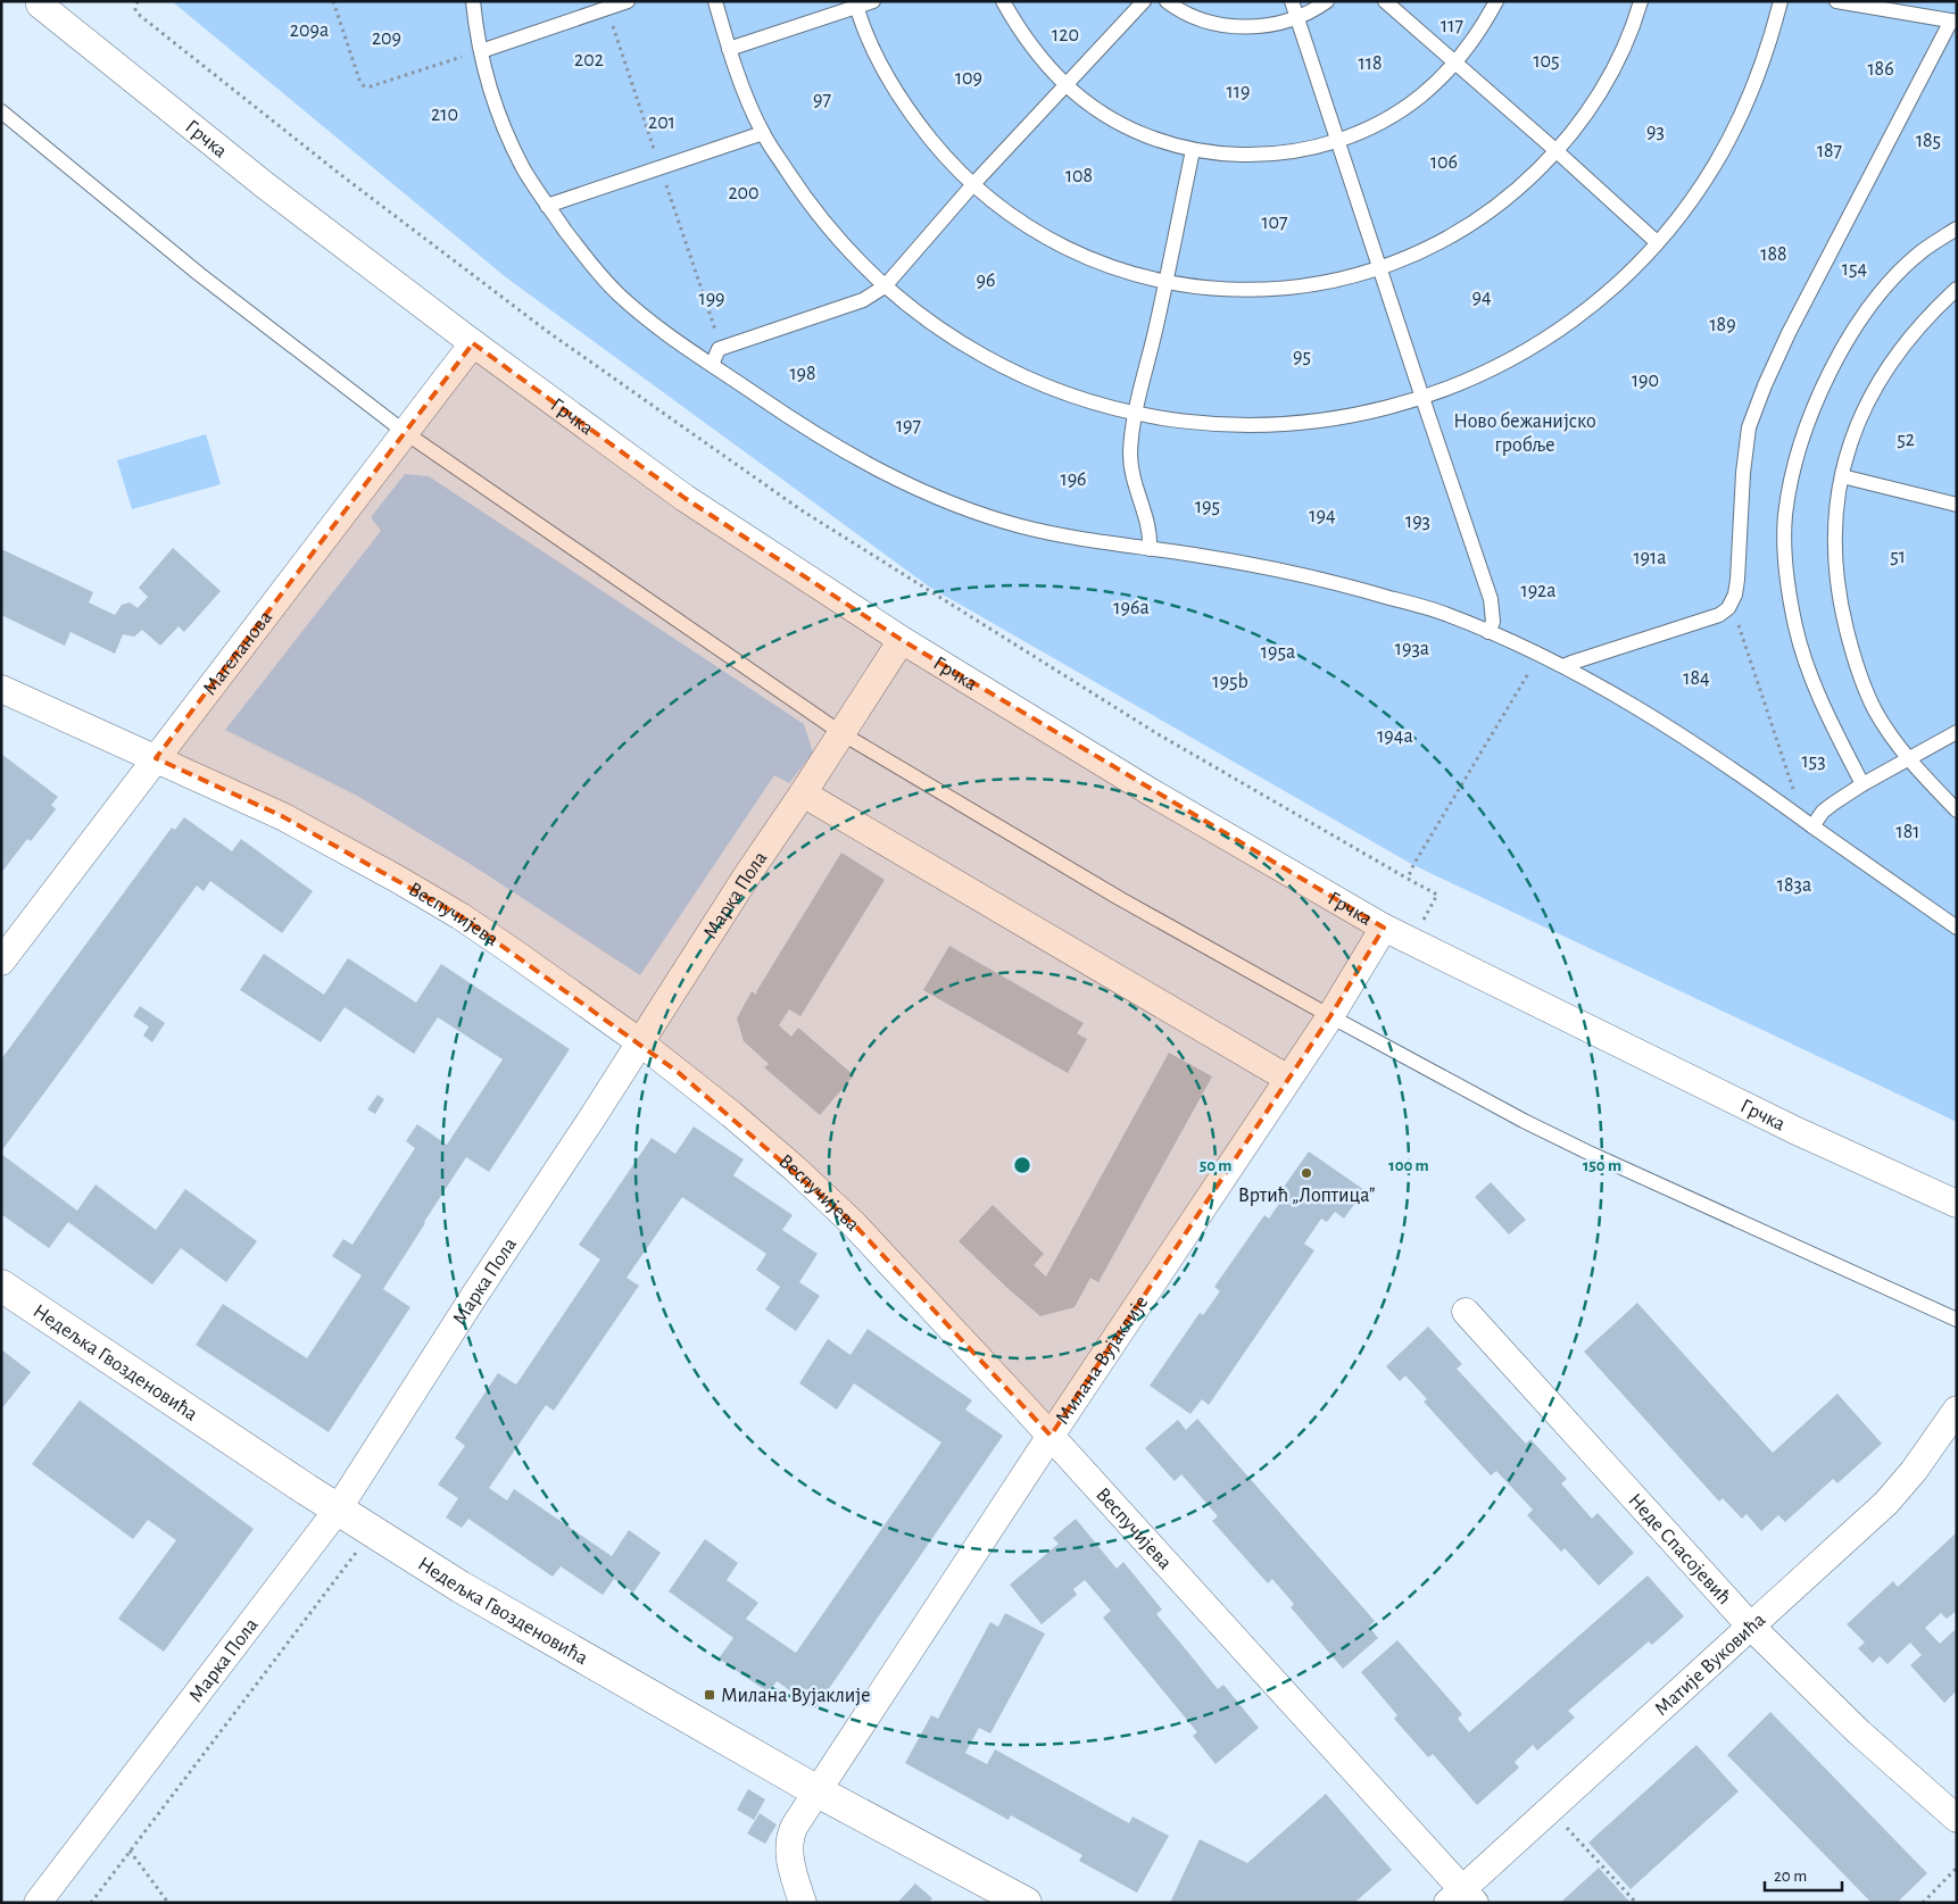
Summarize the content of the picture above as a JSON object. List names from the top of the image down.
{
  "streets": {
    "main road": ["Недељка Гвозденовића"],
    "street": [
      "Грчка",
      "Магеланова",
      "Марка Пола",
      "Веспучијева",
      "Милана Вујаклије",
      "Неде Спасојевић",
      "Матије Вуковића"
    ]
  },
  "crossings": [
    ["Грчка", "Магеланова"],
    ["Грчка", "Марка Пола"],
    ["Грчка", "Милана Вујаклије"],
    ["Магеланова", "Веспучијева"],
    ["Марка Пола", "Веспучијева"],
    ["Марка Пола", "Недељка Гвозденовића"],
    ["Веспучијева", "Милана Вујаклије"],
    ["Веспучијева", "Матије Вуковића"],
    ["Милана Вујаклије", "Недељка Гвозденовића"],
    ["Неде Спасојевић", "Матије Вуковића"]
  ],
  "parks": [
    "117",
    "209a",
    "120",
    "209",
    "202",
    "105",
    "118",
    "186",
    "109",
    "119",
    "97",
    "210",
    "201",
    "93",
    "185",
    "187",
    "106",
    "108",
    "200",
    "107",
    "188",
    "154",
    "96",
    "94",
    "199",
    "189",
    "95",
    "198",
    "190",
    "Ново бежанијско гробље",
    "197",
    "52",
    "196",
    "195",
    "194",
    "193",
    "51",
    "191a",
    "192а",
    "196a",
    "193a",
    "195a",
    "184",
    "195b",
    "194a",
    "153",
    "181",
    "183a"
  ],
  "places": {
    "other": ["Вртић „Лоптица”"],
    "transit": ["Милана Вујаклије"]
  },
  "scale_bar": "20 m",
  "rings": ["50 m", "100 m", "150 m"]
}
